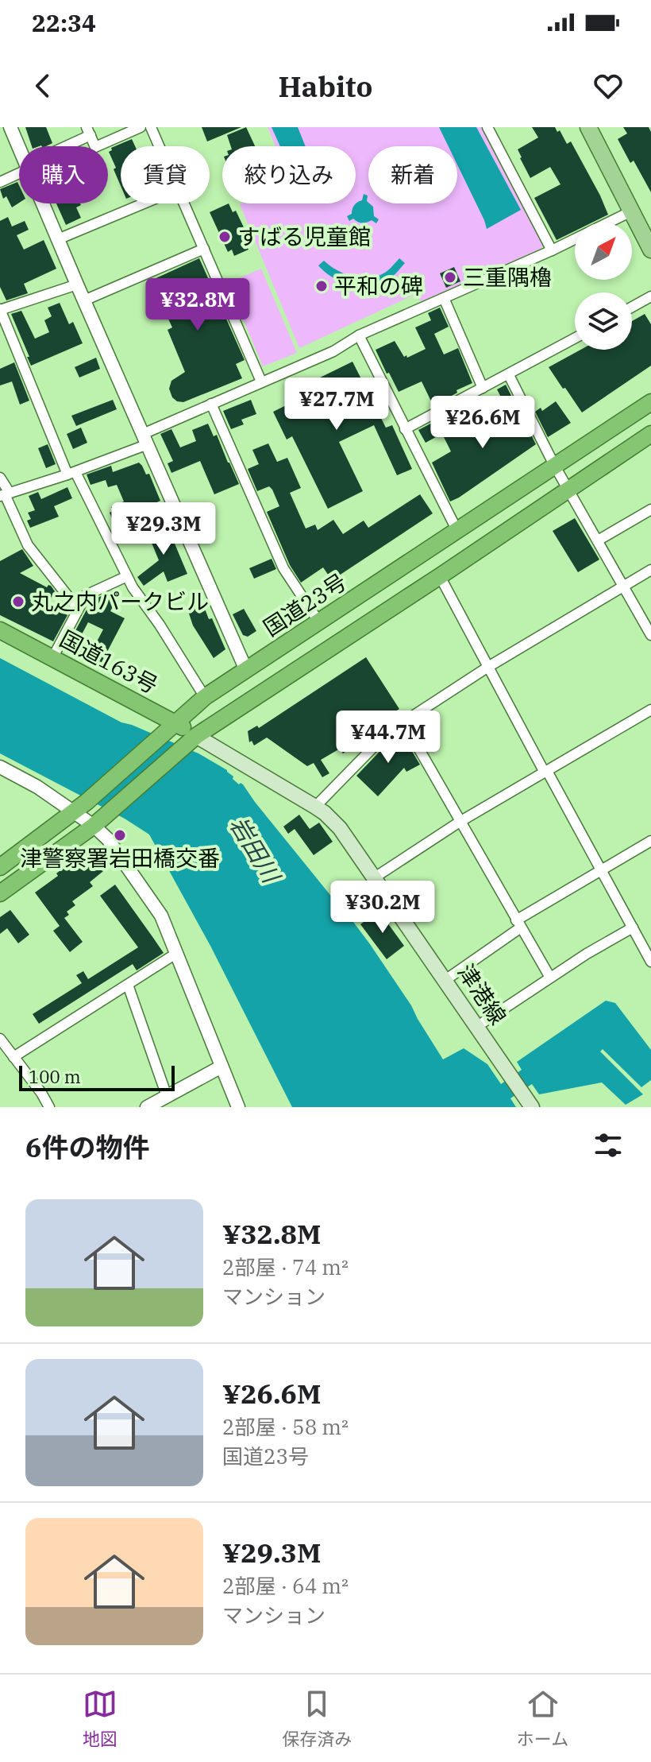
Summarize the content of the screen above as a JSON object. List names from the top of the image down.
{
  "streets": {
    "highway": ["国道23号", "国道163号"],
    "main road": ["津港線"]
  },
  "crossings": [
    ["国道23号", "国道163号"],
    ["国道163号", "津港線"]
  ],
  "water": ["岩田川"],
  "places": [
    "すばる児童館",
    "三重隅櫓",
    "平和の碑",
    "丸之内パークビル",
    "津警察署岩田橋交番"
  ],
  "scale_bar": "100 m",
  "north": "top right",
  "page": {
    "status": "22:34",
    "header": "Habito",
    "chip": [
      "購入",
      "賃貸",
      "絞り込み",
      "新着"
    ],
    "price": [
      "¥32.8M",
      "¥27.7M",
      "¥26.6M",
      "¥29.3M",
      "¥44.7M",
      "¥30.2M"
    ],
    "scale": "100 m",
    "heading": "6件の物件",
    "list": [
      {
        "name": "¥32.8M",
        "note": "2部屋 · 74 m² · マンション"
      },
      {
        "name": "¥26.6M",
        "note": "2部屋 · 58 m² · 国道23号"
      },
      {
        "name": "¥29.3M",
        "note": "2部屋 · 64 m² · マンション"
      }
    ],
    "tabs": ["地図", "保存済み", "ホーム"]
  }
}
